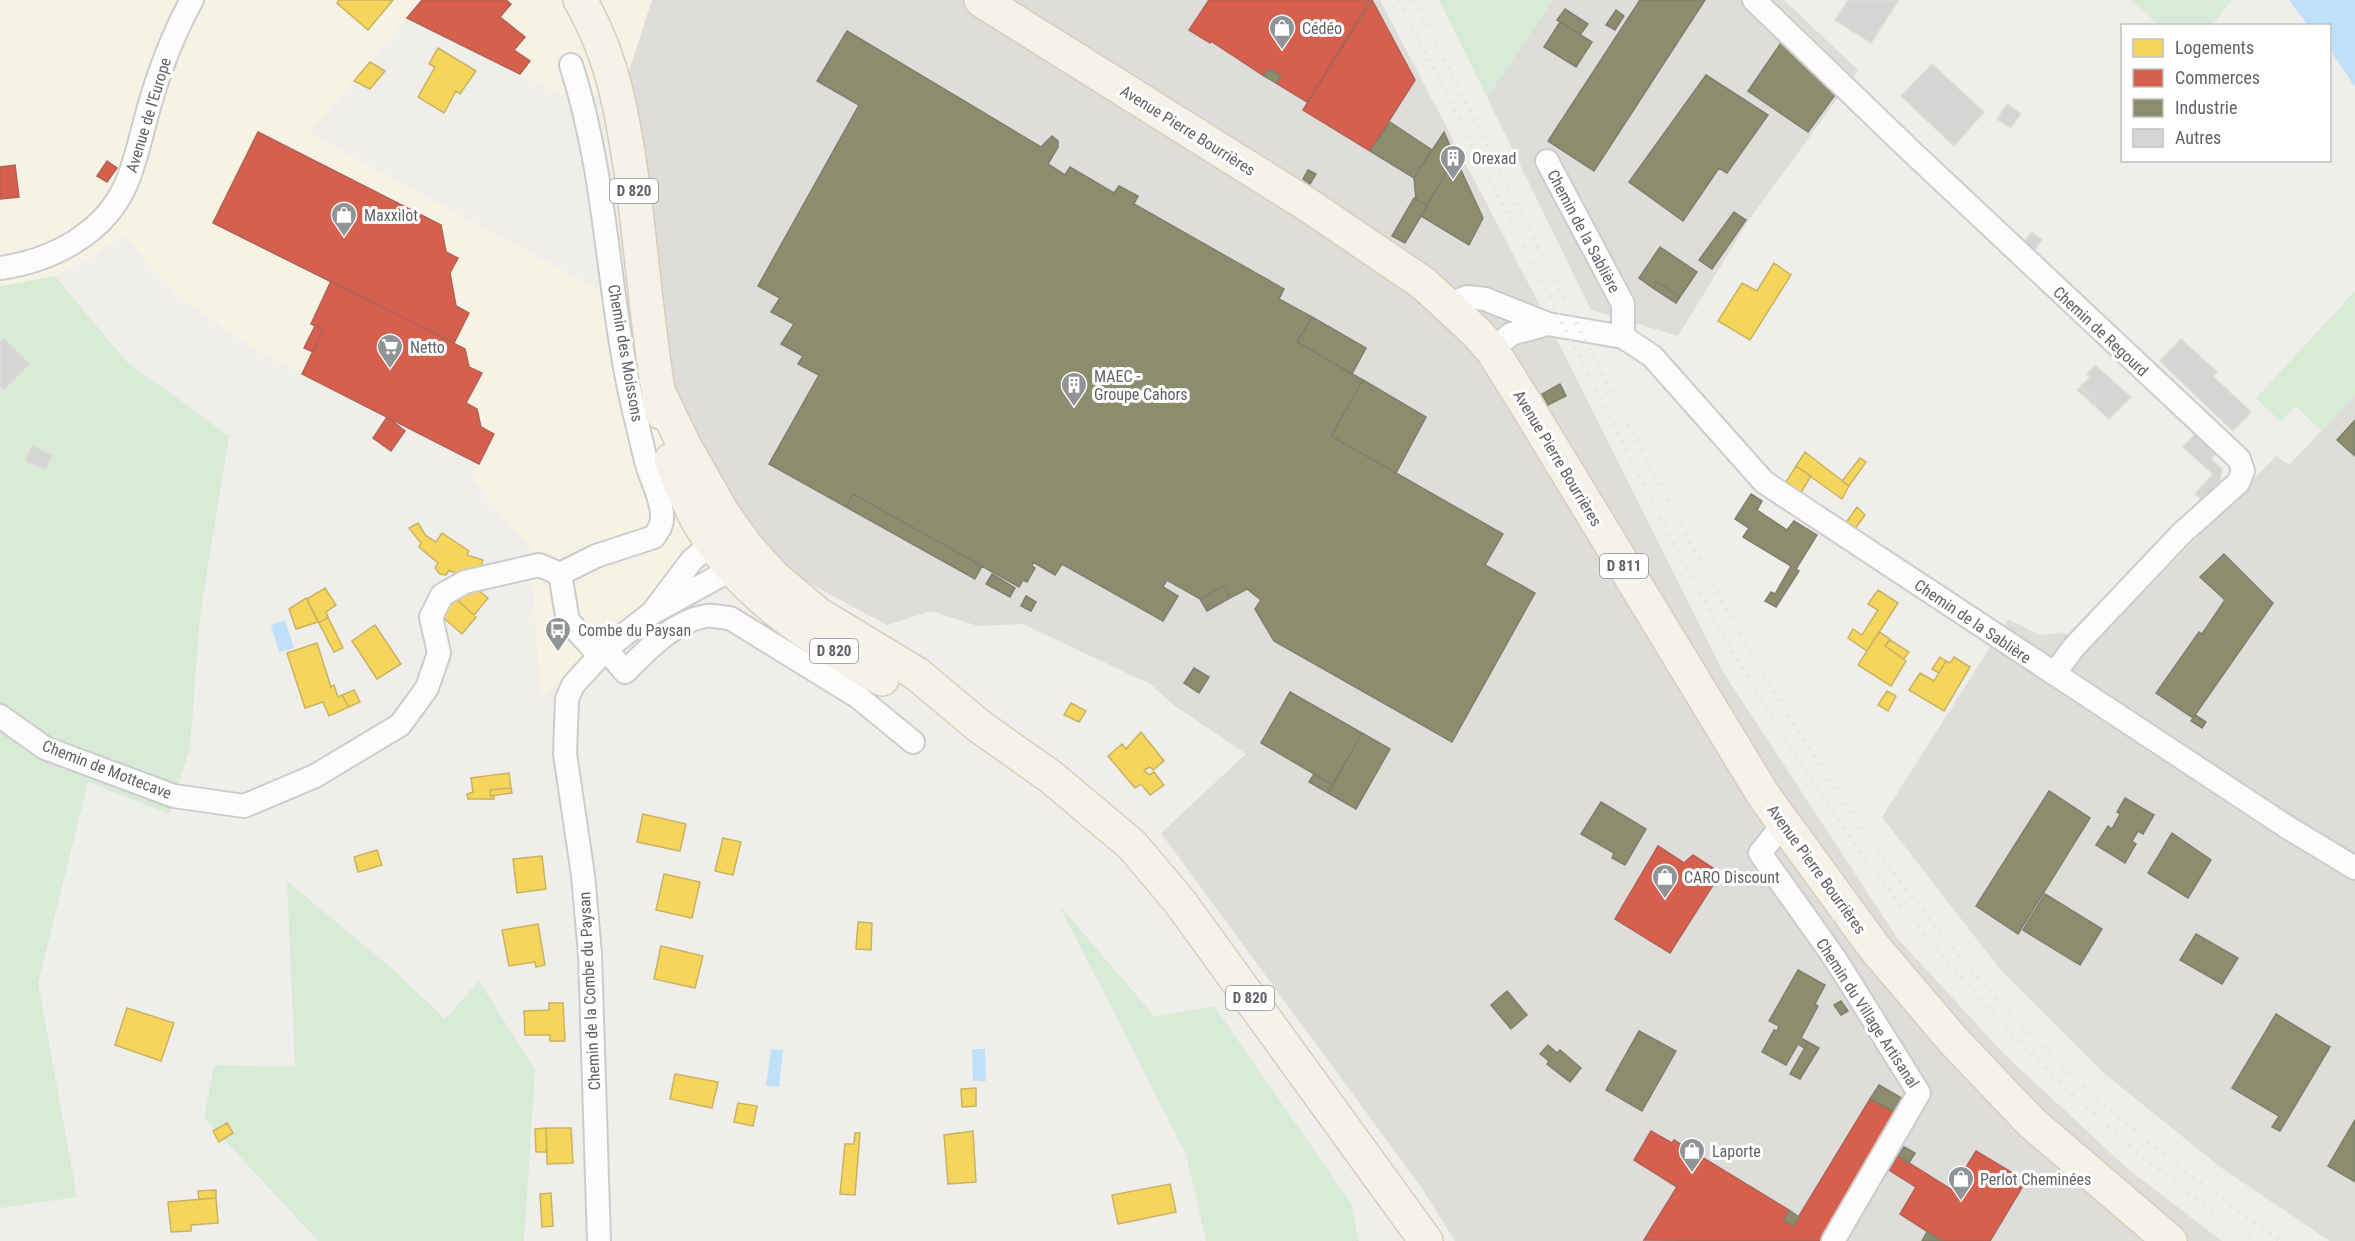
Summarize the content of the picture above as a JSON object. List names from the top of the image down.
{
  "streets": {
    "main road": ["Avenue Pierre Bourrières", "D 820", "D 811"],
    "street": [
      "Avenue de l'Europe",
      "Chemin de la Sablière",
      "Chemin de Regourd",
      "Chemin des Moissons",
      "Chemin de Mottecave",
      "Chemin de la Combe du Paysan",
      "Chemin du Village Artisanal"
    ]
  },
  "crossings": [
    ["Avenue Pierre Bourrières", "Chemin de la Sablière"],
    ["Avenue Pierre Bourrières", "Chemin du Village Artisanal"],
    ["D 820", "Chemin de la Combe du Paysan"],
    ["Chemin de la Sablière", "Chemin de Regourd"],
    ["Chemin des Moissons", "Chemin de Mottecave"]
  ],
  "places": {
    "shop": [
      "Cédéo",
      "Maxxilot",
      "CARO Discount",
      "Laporte",
      "Perlot Cheminées"
    ],
    "building": ["Orexad", "MAEC - Groupe Cahors"],
    "supermarket": ["Netto"],
    "bus stop": ["Combe du Paysan"]
  },
  "legend": [
    "Logements",
    "Commerces",
    "Industrie",
    "Autres"
  ]
}
